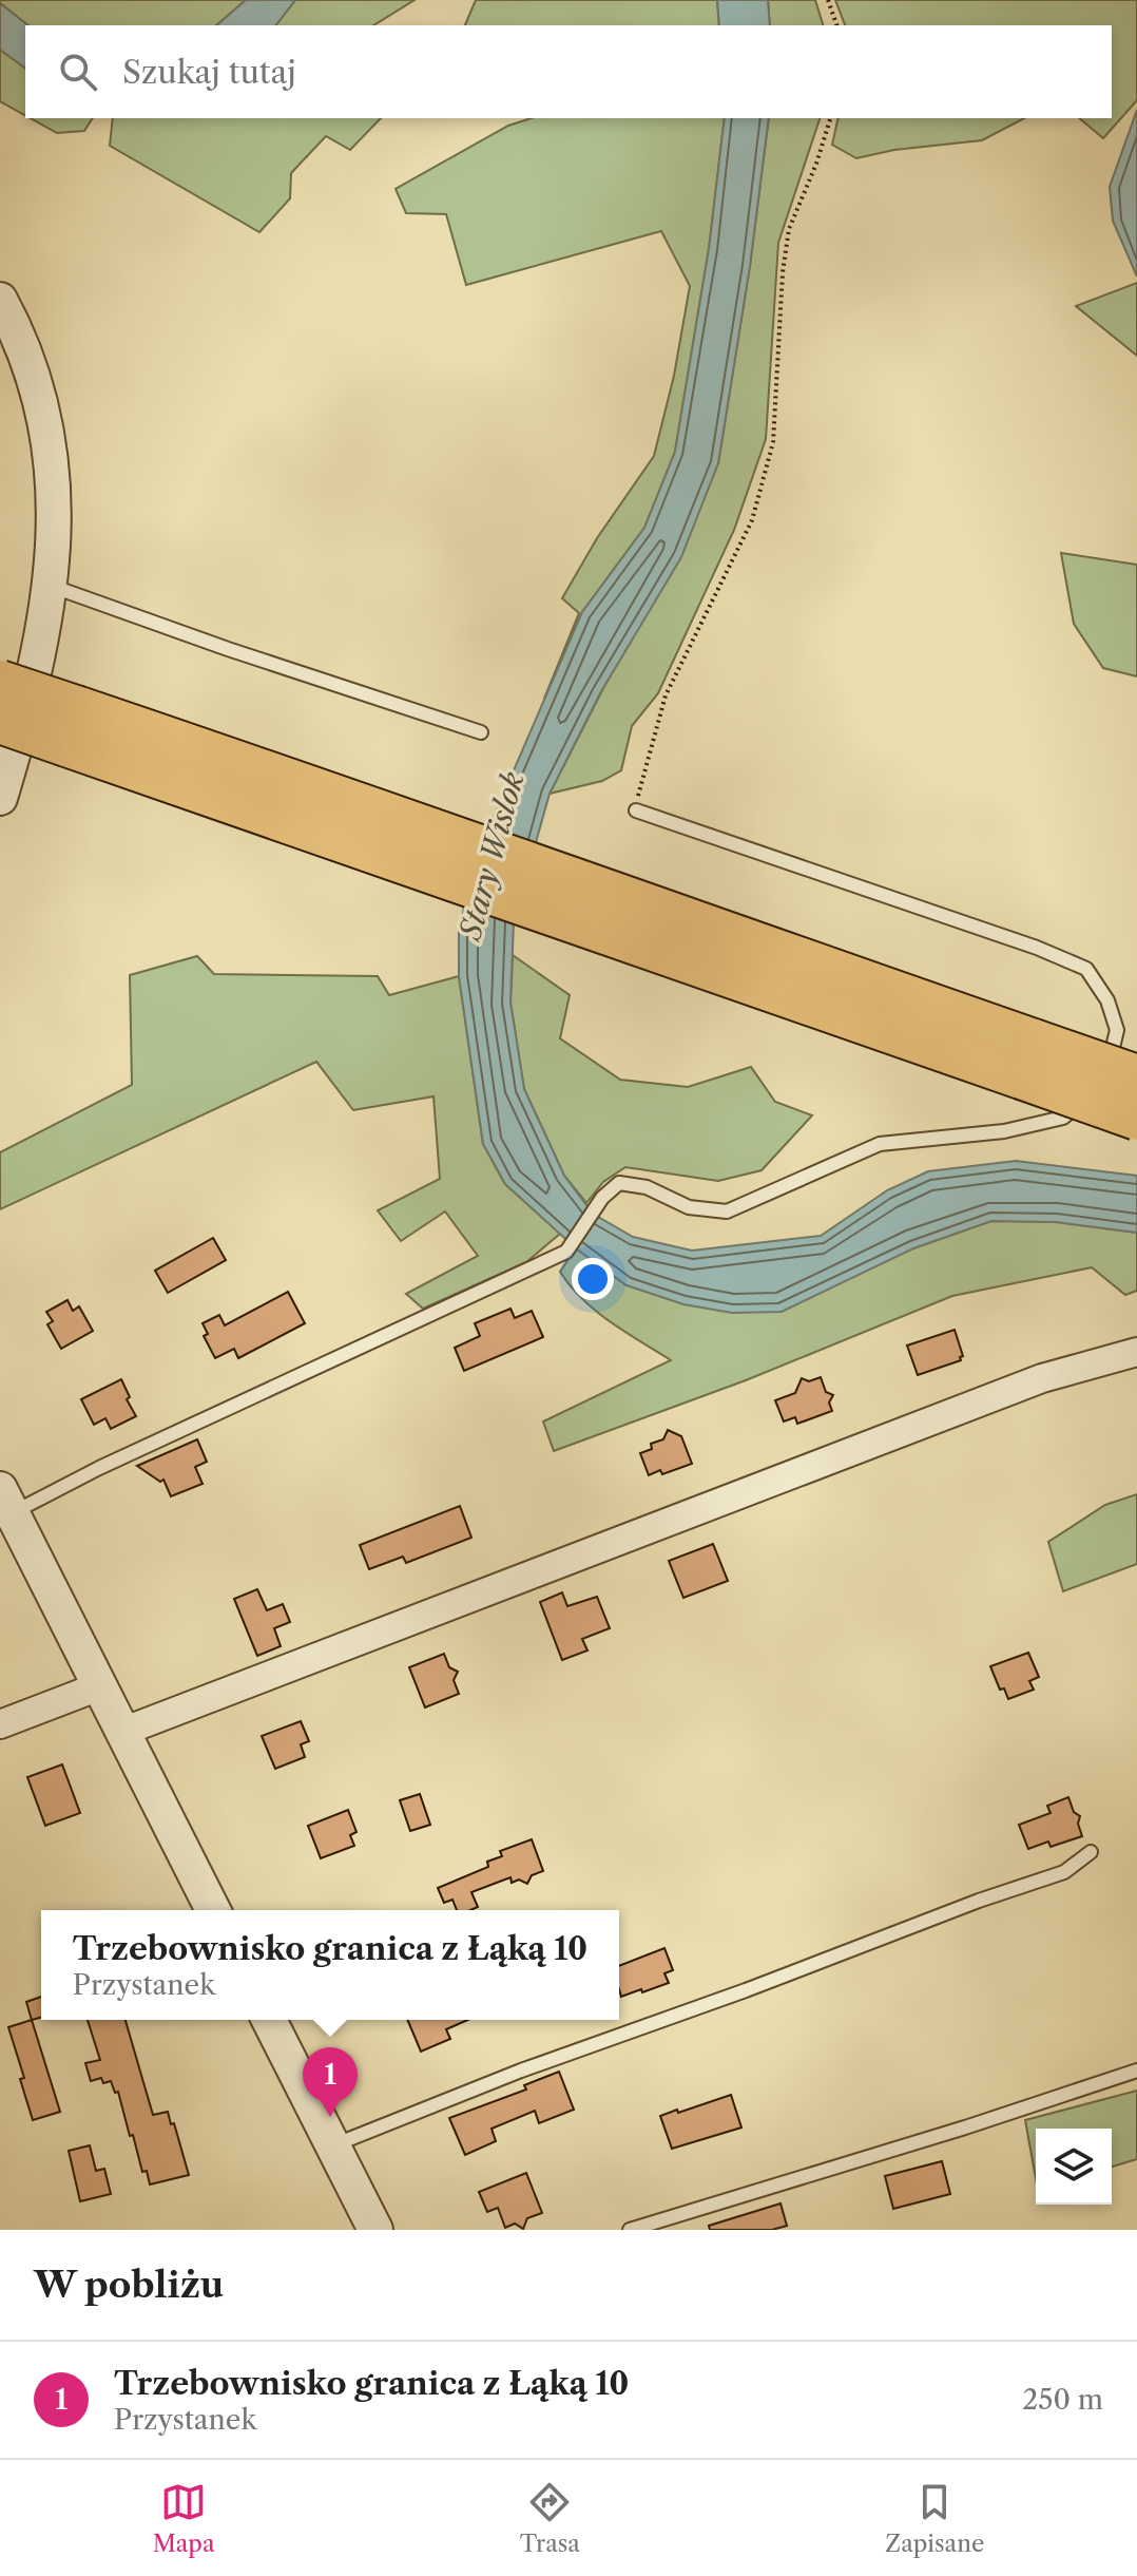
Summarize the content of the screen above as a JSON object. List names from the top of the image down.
{
  "water": ["Stary Wislok"],
  "page": {
    "search": "Szukaj tutaj",
    "popup": ["Trzebownisko granica z Łąką 10", "Przystanek"],
    "pins": "1",
    "heading": "W pobliżu",
    "list": [
      {
        "mark": "1",
        "name": "Trzebownisko granica z Łąką 10",
        "note": "Przystanek",
        "value": "250 m"
      }
    ],
    "nav": ["Mapa", "Trasa", "Zapisane"]
  }
}
